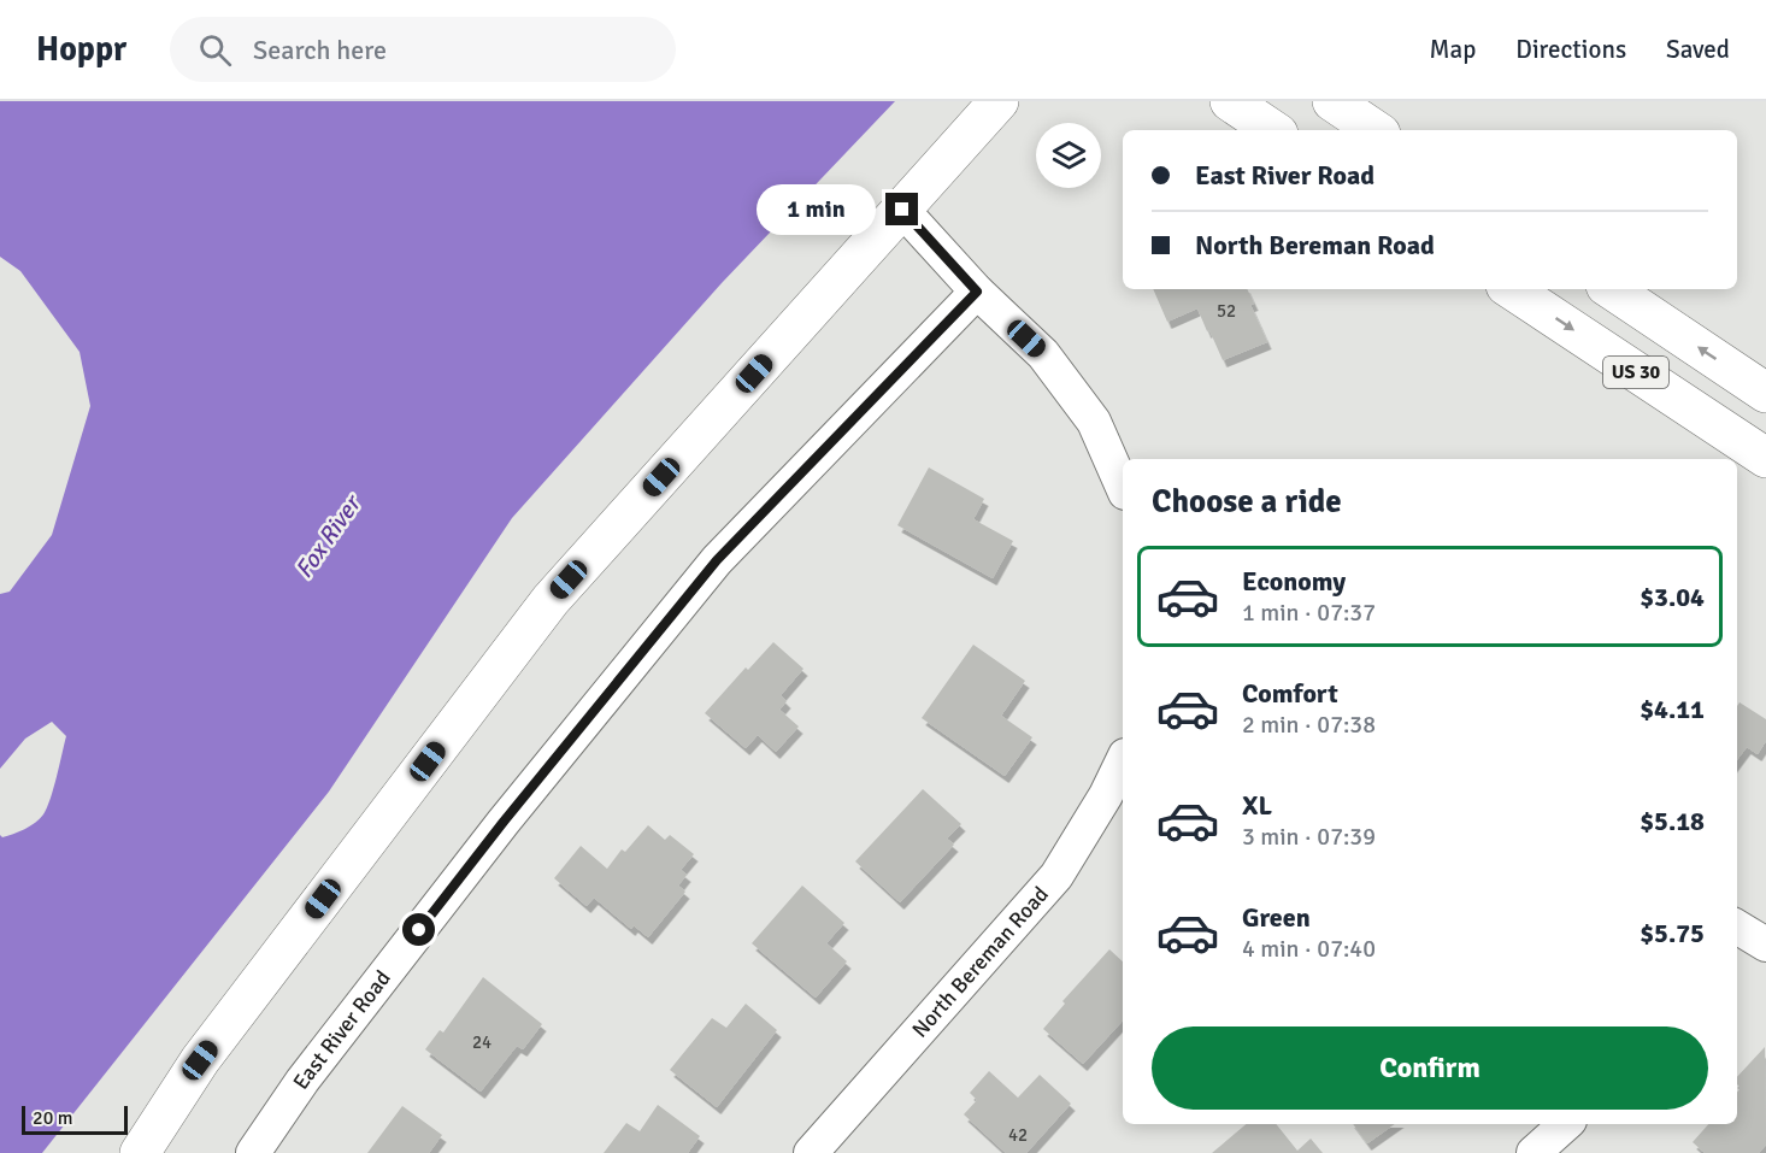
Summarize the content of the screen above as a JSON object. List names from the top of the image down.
{
  "streets": {
    "street": ["US 30", "North Bereman Road", "East River Road"]
  },
  "water": ["Fox River"],
  "house_numbers": ["52", "24", "42"],
  "scale_bar": "20 m",
  "page": {
    "header": "Hoppr",
    "search": "Search here",
    "nav": ["Map", "Directions", "Saved"],
    "banner": ["East River Road", "North Bereman Road"],
    "bubble": "1 min",
    "heading": "Choose a ride",
    "list": [
      {
        "name": "Economy",
        "note": "1 min · 07:37",
        "value": "$3.04"
      },
      {
        "name": "Comfort",
        "note": "2 min · 07:38",
        "value": "$4.11"
      },
      {
        "name": "XL",
        "note": "3 min · 07:39",
        "value": "$5.18"
      },
      {
        "name": "Green",
        "note": "4 min · 07:40",
        "value": "$5.75"
      }
    ],
    "buttons": "Confirm",
    "scale": "20 m"
  }
}
